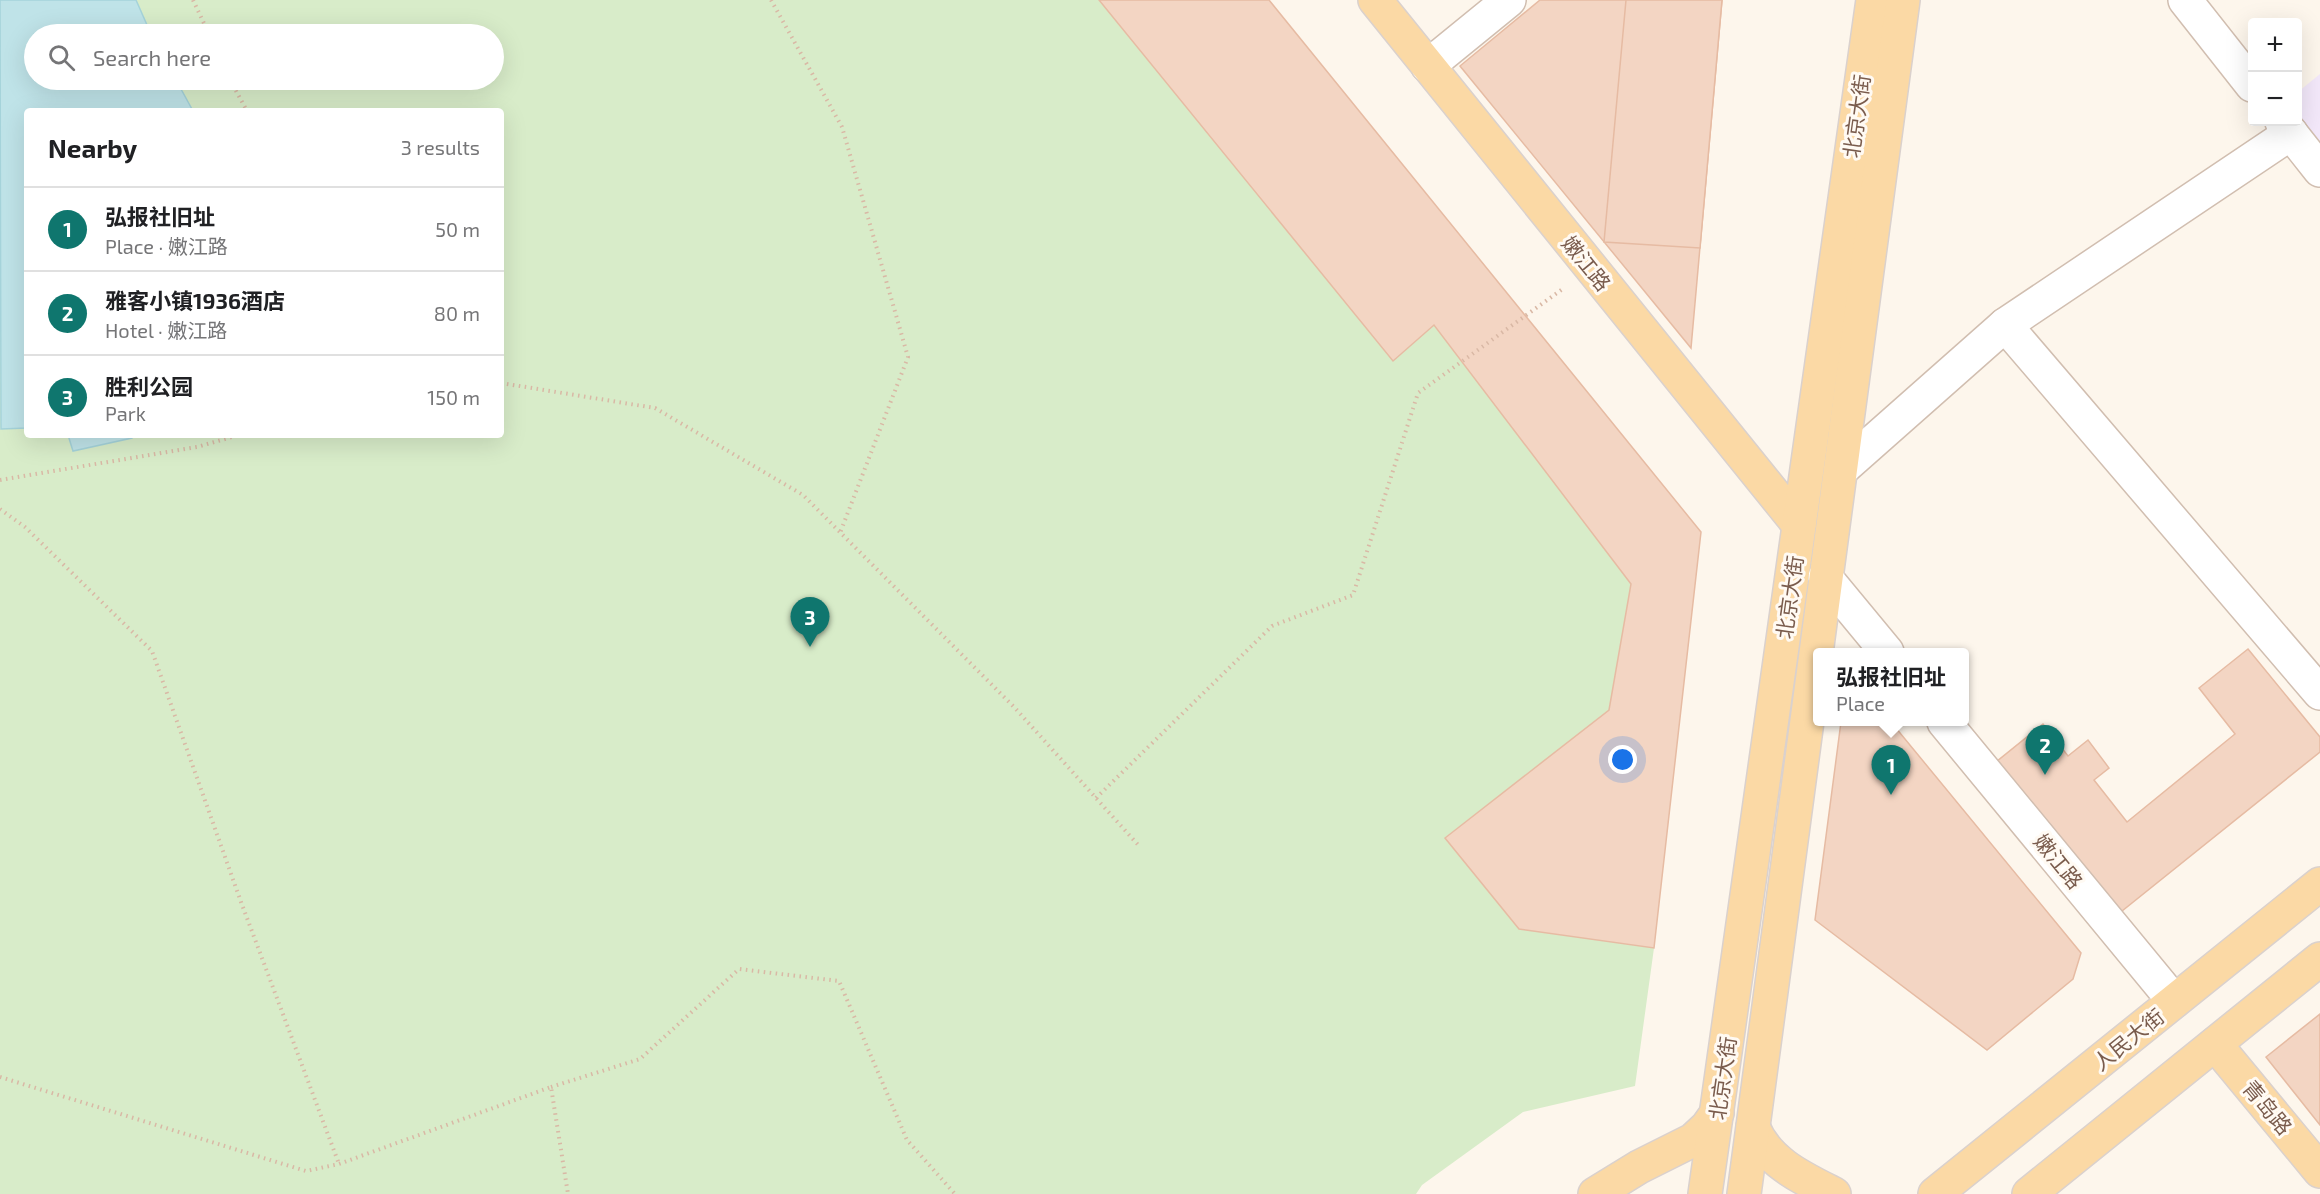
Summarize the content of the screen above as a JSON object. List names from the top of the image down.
{
  "streets": {
    "main road": [
      "北京大街",
      "嫩江路",
      "人民大街",
      "青岛路"
    ]
  },
  "crossings": [
    ["北京大街", "嫩江路"],
    ["嫩江路", "人民大街"]
  ],
  "page": {
    "map_buttons": ["+", "−"],
    "search": "Search here",
    "heading": ["Nearby", "3 results"],
    "list": [
      {
        "mark": "1",
        "name": "弘报社旧址",
        "note": "Place · 嫩江路",
        "value": "50 m"
      },
      {
        "mark": "2",
        "name": "雅客小镇1936酒店",
        "note": "Hotel · 嫩江路",
        "value": "80 m"
      },
      {
        "mark": "3",
        "name": "胜利公园",
        "note": "Park",
        "value": "150 m"
      }
    ],
    "pins": ["3", "2", "1"],
    "popup": ["弘报社旧址", "Place"]
  }
}
